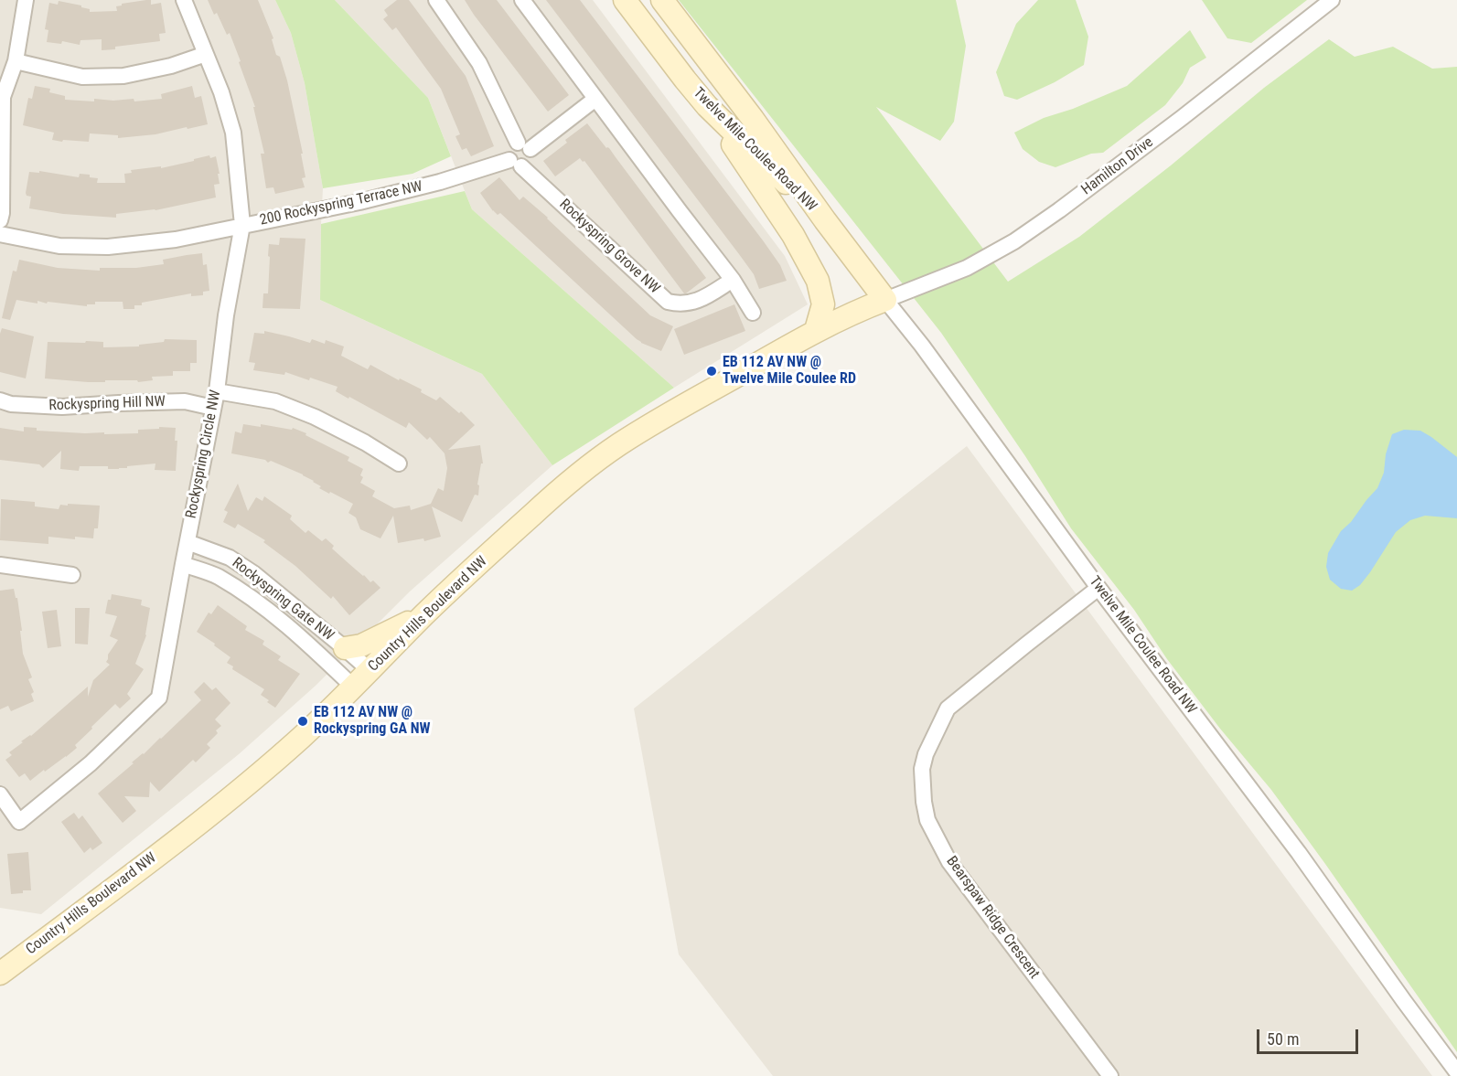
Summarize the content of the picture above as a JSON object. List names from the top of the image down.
{
  "streets": {
    "main road": ["Twelve Mile Coulee Road NW", "Country Hills Boulevard NW"],
    "street": [
      "Hamilton Drive",
      "200 Rockyspring Terrace NW",
      "Rockyspring Grove NW",
      "Rockyspring Hill NW",
      "Rockyspring Circle NW",
      "Rockyspring Gate NW",
      "Bearspaw Ridge Crescent"
    ]
  },
  "crossings": [
    ["Twelve Mile Coulee Road NW", "Hamilton Drive"],
    ["Twelve Mile Coulee Road NW", "Country Hills Boulevard NW"],
    ["Twelve Mile Coulee Road NW", "Bearspaw Ridge Crescent"],
    ["Hamilton Drive", "Country Hills Boulevard NW"],
    ["200 Rockyspring Terrace NW", "Rockyspring Grove NW"],
    ["200 Rockyspring Terrace NW", "Rockyspring Circle NW"],
    ["Rockyspring Hill NW", "Rockyspring Circle NW"],
    ["Rockyspring Circle NW", "Rockyspring Gate NW"],
    ["Rockyspring Gate NW", "Country Hills Boulevard NW"]
  ],
  "places": ["EB 112 AV NW @ Twelve Mile Coulee RD", "EB 112 AV NW @ Rockyspring GA NW"],
  "scale_bar": "50 m"
}
